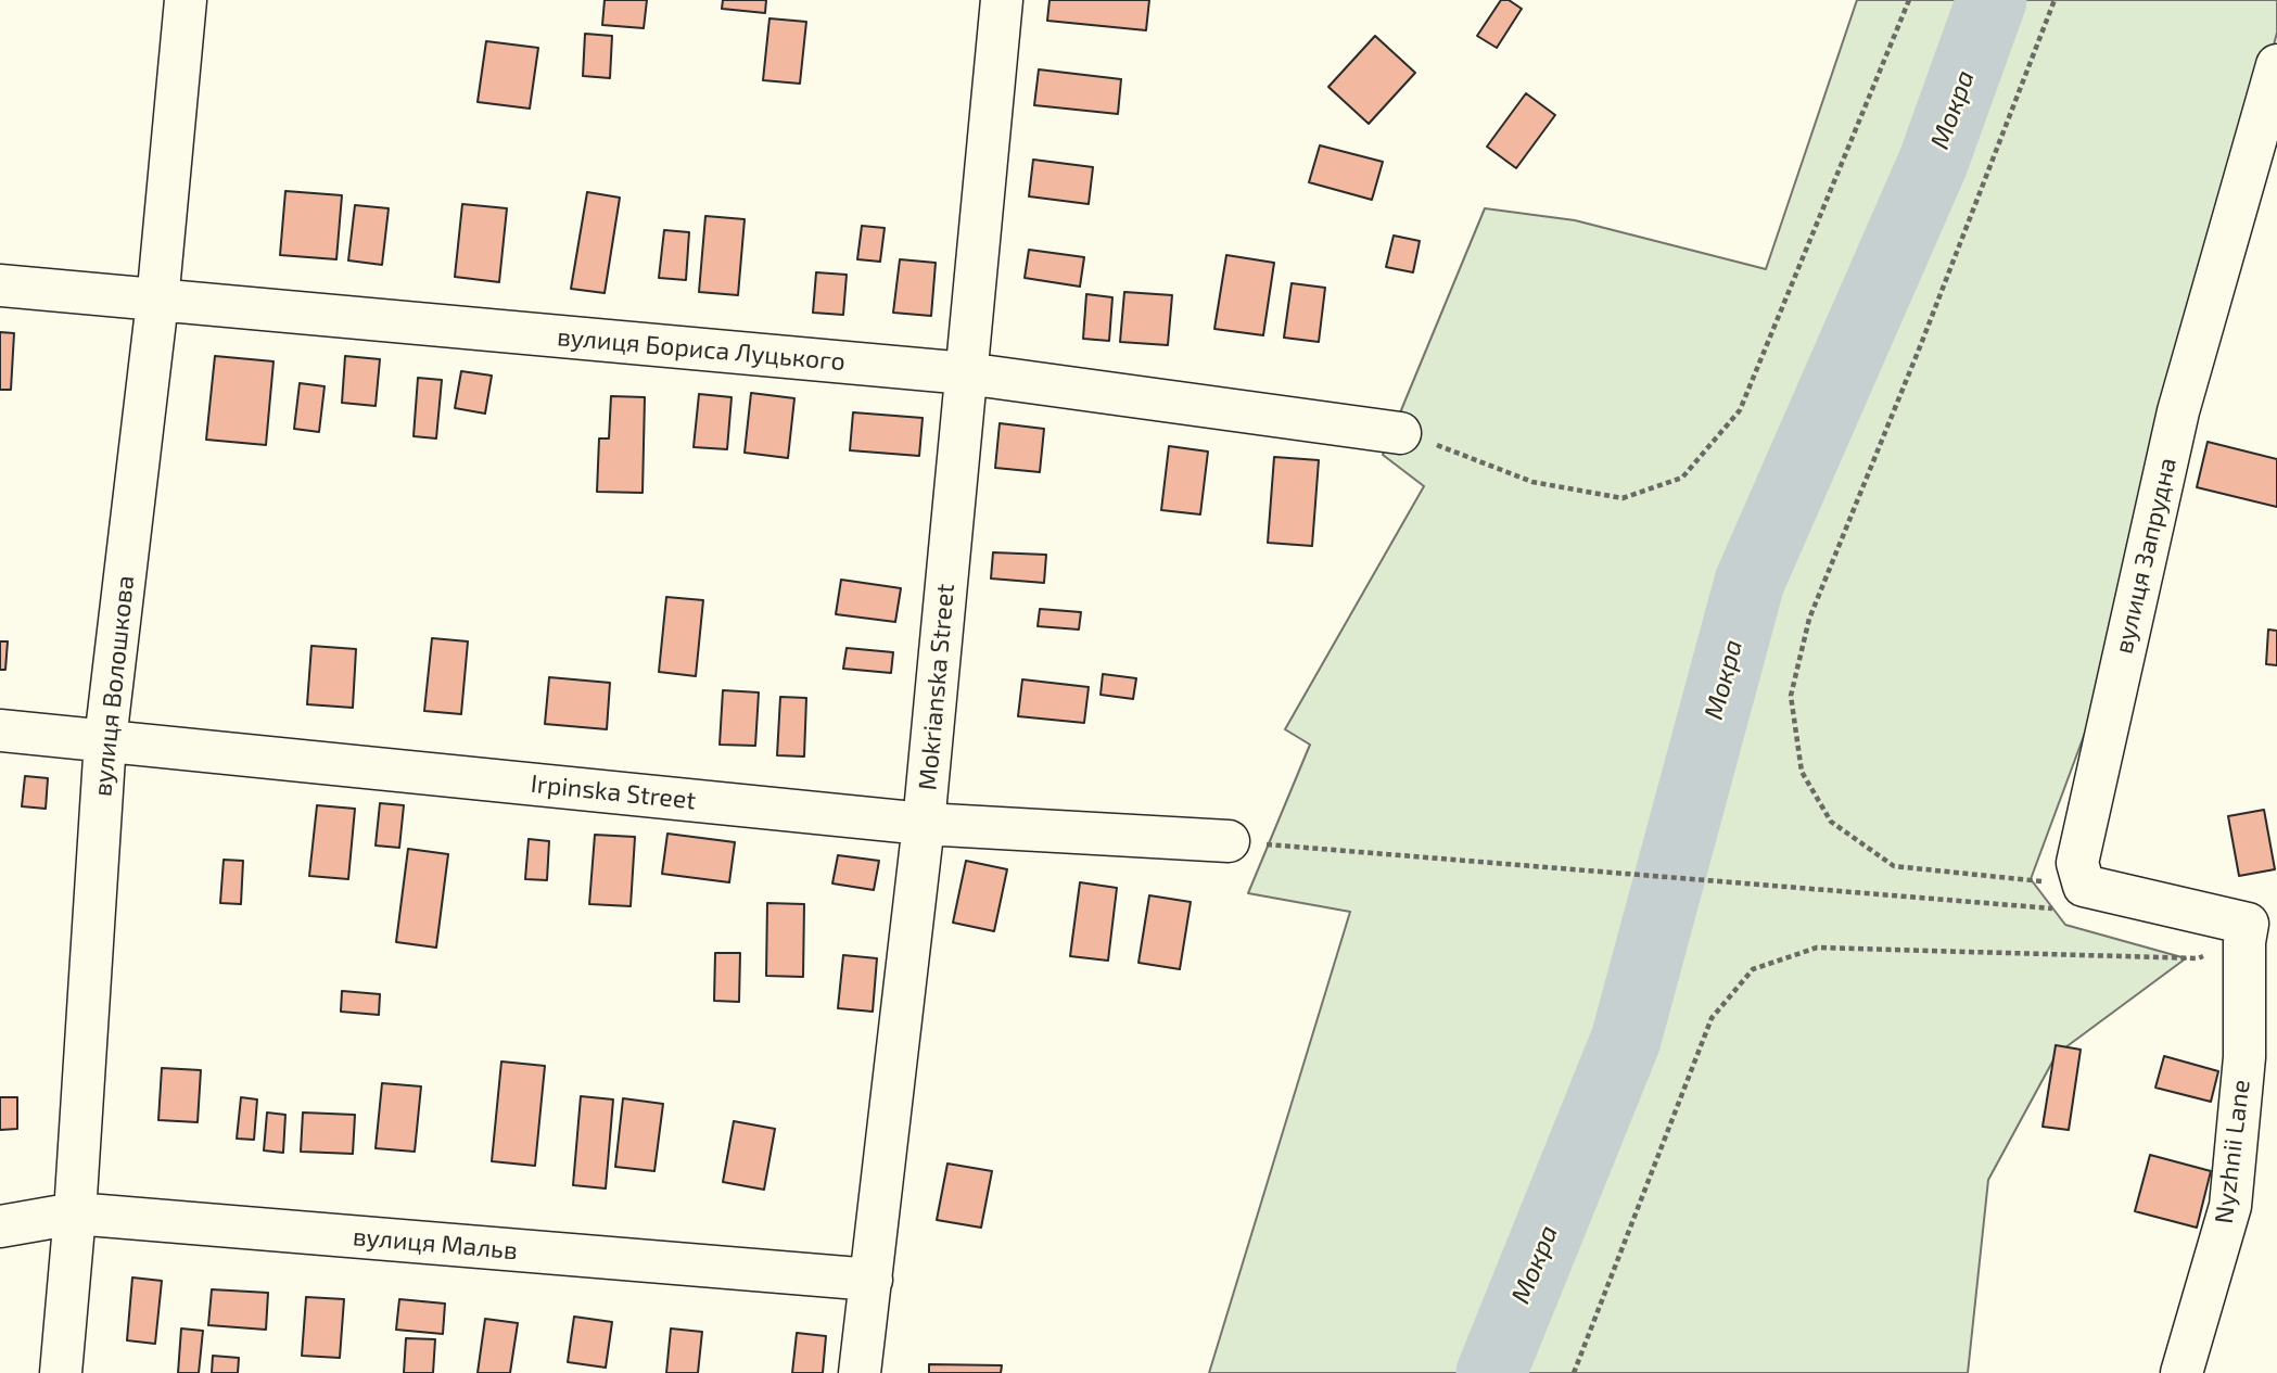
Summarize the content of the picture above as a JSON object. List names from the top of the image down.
{
  "streets": {
    "street": [
      "вулиця Бориса Луцького",
      "вулиця Запрудна",
      "вулиця Волошкова",
      "Mokrianska Street",
      "Irpinska Street",
      "Nyzhnii Lane",
      "вулиця Мальв"
    ]
  },
  "crossings": [
    ["вулиця Бориса Луцького", "вулиця Волошкова"],
    ["вулиця Бориса Луцького", "Mokrianska Street"],
    ["вулиця Волошкова", "Irpinska Street"],
    ["вулиця Волошкова", "вулиця Мальв"],
    ["Mokrianska Street", "Irpinska Street"],
    ["Mokrianska Street", "вулиця Мальв"]
  ],
  "water": ["Мокра"]
}
